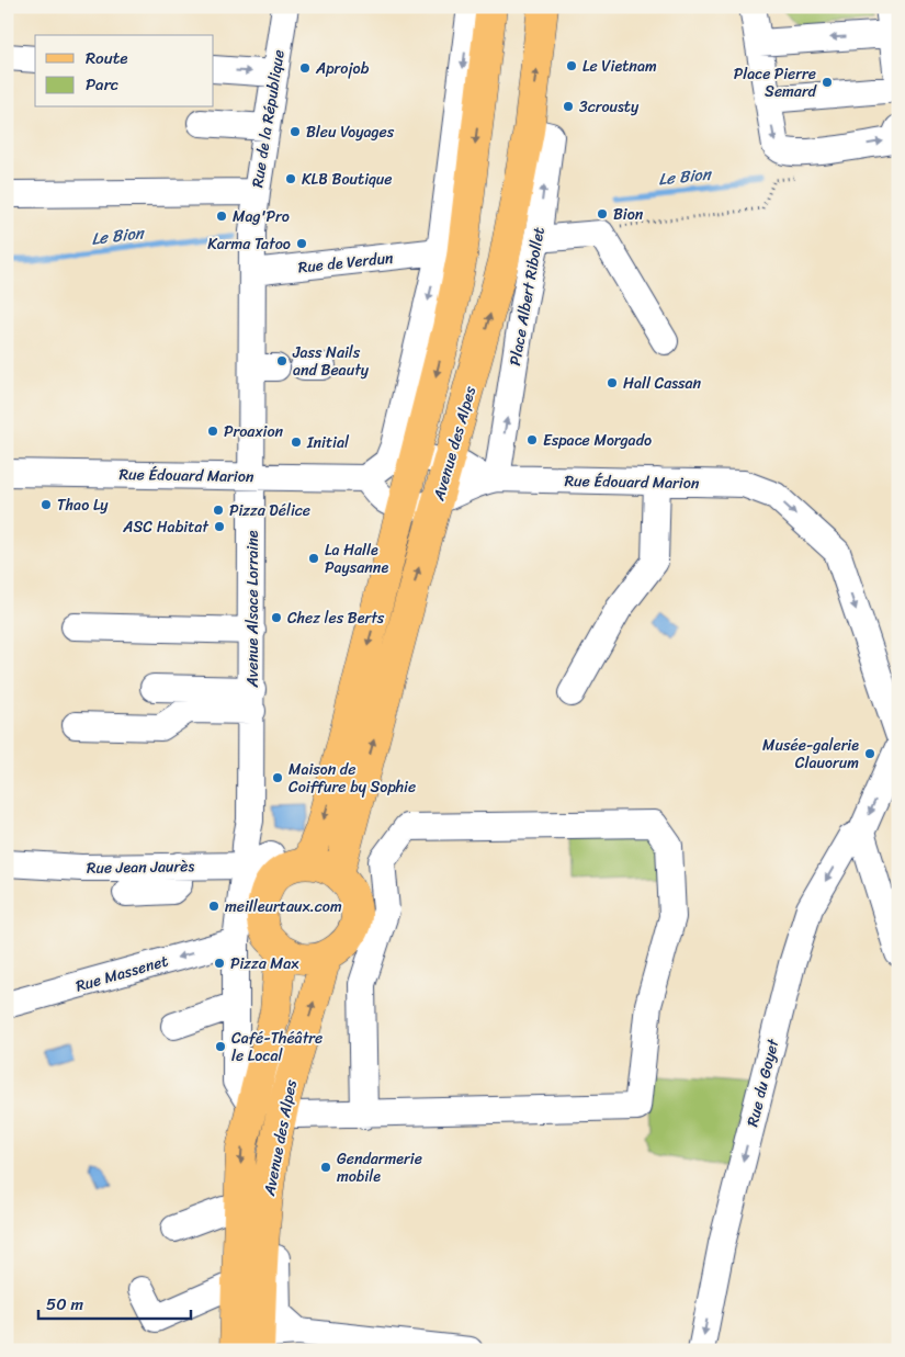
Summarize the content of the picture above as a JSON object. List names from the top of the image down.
{
  "streets": {
    "main road": ["Avenue des Alpes"],
    "street": [
      "Rue de la République",
      "Rue de Verdun",
      "Place Albert Ribollet",
      "Rue Édouard Marion",
      "Avenue Alsace Lorraine",
      "Rue Jean Jaurès",
      "Rue Massenet",
      "Rue du Goyet"
    ]
  },
  "crossings": [
    ["Rue de la République", "Avenue Alsace Lorraine"],
    ["Rue de Verdun", "Avenue Alsace Lorraine"],
    ["Place Albert Ribollet", "Avenue des Alpes"],
    ["Place Albert Ribollet", "Rue Édouard Marion"],
    ["Avenue des Alpes", "Rue Édouard Marion"],
    ["Avenue des Alpes", "Avenue Alsace Lorraine"],
    ["Avenue des Alpes", "Rue Jean Jaurès"],
    ["Rue Édouard Marion", "Avenue Alsace Lorraine"],
    ["Avenue Alsace Lorraine", "Rue Jean Jaurès"],
    ["Avenue Alsace Lorraine", "Rue Massenet"]
  ],
  "one_way": ["Rue du Goyet"],
  "water": ["Le Bion"],
  "places": [
    "Le Vietnam",
    "Aprojob",
    "Place Pierre Semard",
    "3crousty",
    "Bleu Voyages",
    "KLB Boutique",
    "Bion",
    "Mag'Pro",
    "Karma Tatoo",
    "Jass Nails and Beauty",
    "Hall Cassan",
    "Proaxion",
    "Espace Morgado",
    "Initial",
    "Thao Ly",
    "Pizza Délice",
    "ASC Habitat",
    "La Halle Paysanne",
    "Chez les Berts",
    "Musée-galerie Clauorum",
    "Maison de Coiffure by Sophie",
    "meilleurtaux.com",
    "Pizza Max",
    "Café-Théâtre le Local",
    "Gendarmerie mobile"
  ],
  "legend": ["Route", "Parc"],
  "scale_bar": "50 m"
}
